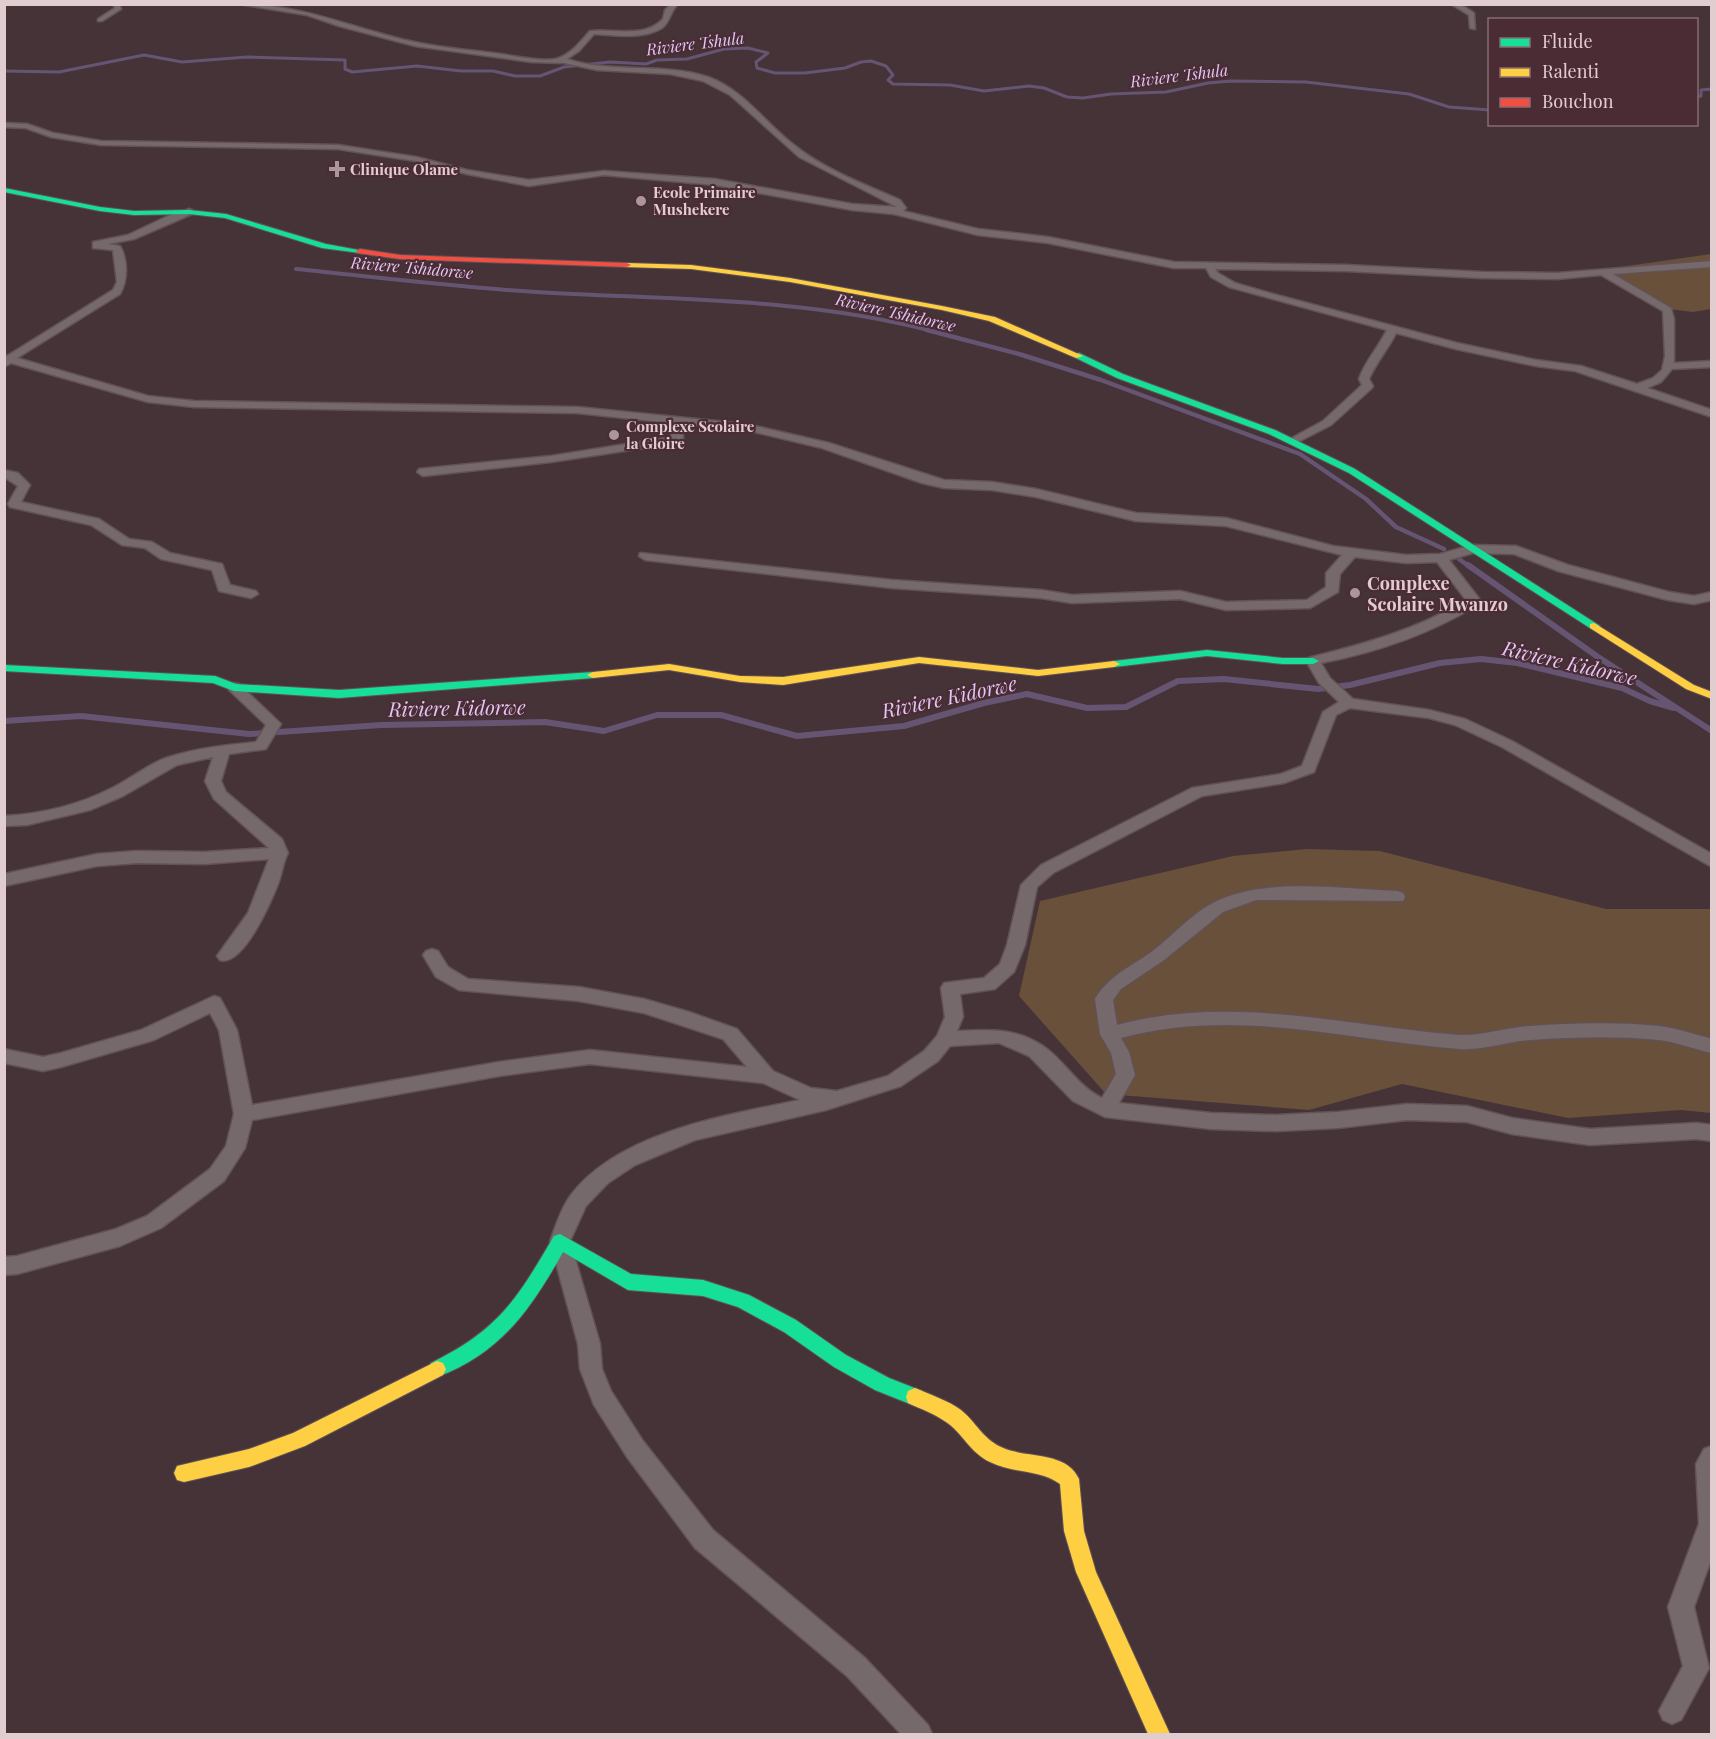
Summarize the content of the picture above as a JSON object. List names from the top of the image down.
{
  "water": ["Riviere Tshula", "Riviere Tshidorwe", "Riviere Kidorwe"],
  "places": {
    "health": ["Clinique Olame"],
    "other": ["Ecole Primaire Mushekere", "Complexe Scolaire la Gloire", "Complexe Scolaire Mwanzo"]
  },
  "legend": ["Fluide", "Ralenti", "Bouchon"]
}
